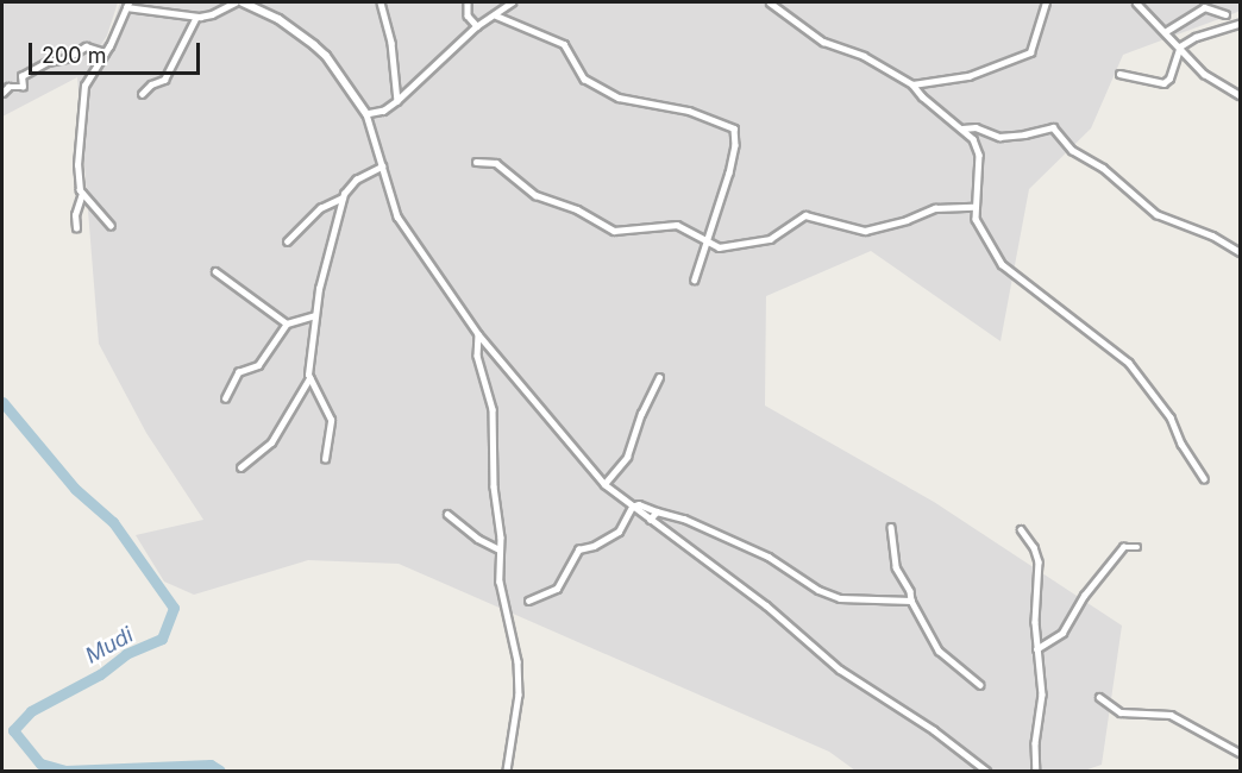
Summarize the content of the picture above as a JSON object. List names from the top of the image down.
{
  "water": ["Mudi"],
  "scale_bar": "200 m"
}
